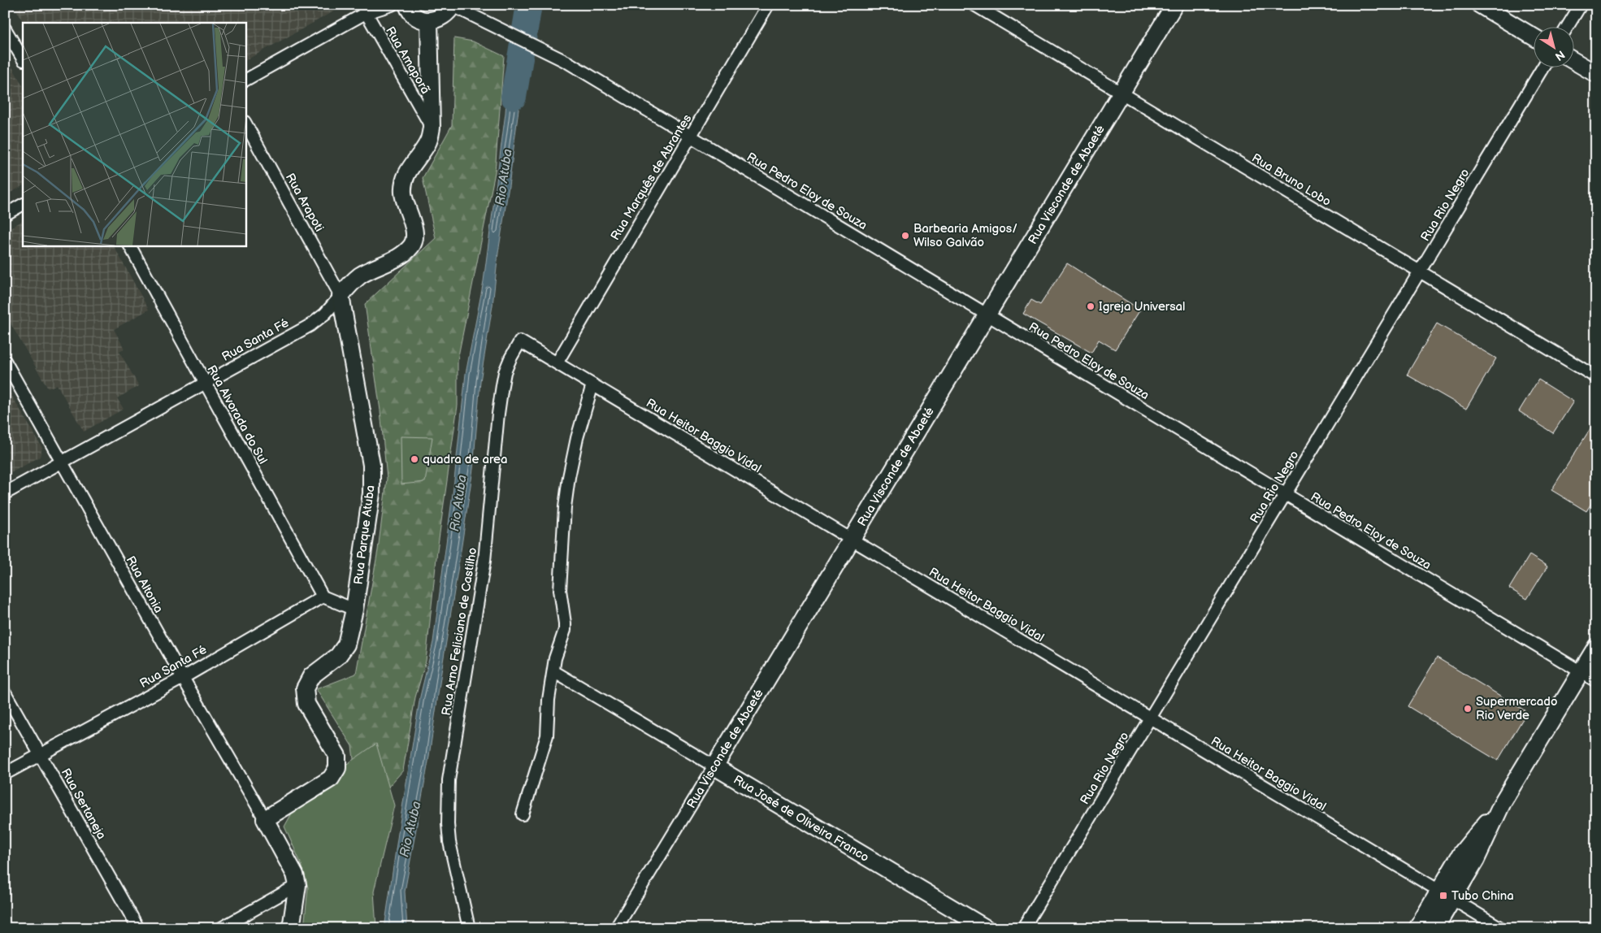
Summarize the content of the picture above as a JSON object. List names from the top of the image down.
{
  "streets": {
    "street": [
      "Rua Amaporã",
      "Rua Marquês de Abrantes",
      "Rua Bruno Lobo",
      "Rua Visconde de Abaeté",
      "Rua Pedro Eloy de Souza",
      "Rua Arapoti",
      "Rua Rio Negro",
      "Rua Santa Fé",
      "Rua Alvorada do Sul",
      "Rua Heitor Baggio Vidal",
      "Rua Parque Atuba",
      "Rua Altonia",
      "Rua Arno Feliciano de Castilho",
      "Rua Sertaneja",
      "Rua José de Oliveira Franco"
    ]
  },
  "crossings": [
    ["Rua Marquês de Abrantes", "Rua Pedro Eloy de Souza"],
    ["Rua Marquês de Abrantes", "Rua Heitor Baggio Vidal"],
    ["Rua Bruno Lobo", "Rua Visconde de Abaeté"],
    ["Rua Bruno Lobo", "Rua Rio Negro"],
    ["Rua Visconde de Abaeté", "Rua Pedro Eloy de Souza"],
    ["Rua Visconde de Abaeté", "Rua Heitor Baggio Vidal"],
    ["Rua Visconde de Abaeté", "Rua José de Oliveira Franco"],
    ["Rua Pedro Eloy de Souza", "Rua Rio Negro"],
    ["Rua Arapoti", "Rua Santa Fé"],
    ["Rua Arapoti", "Rua Parque Atuba"],
    ["Rua Rio Negro", "Rua Heitor Baggio Vidal"],
    ["Rua Santa Fé", "Rua Alvorada do Sul"],
    ["Rua Santa Fé", "Rua Parque Atuba"],
    ["Rua Santa Fé", "Rua Altonia"],
    ["Rua Santa Fé", "Rua Sertaneja"],
    ["Rua Heitor Baggio Vidal", "Rua Arno Feliciano de Castilho"],
    ["Rua Parque Atuba", "Rua Altonia"]
  ],
  "water": ["Rio Atuba"],
  "places": {
    "other": [
      "Barbearia Amigos/ Wilso Galvão",
      "Igreja Universal",
      "quadra de area",
      "Supermercado Rio Verde"
    ],
    "transit": ["Tubo China"]
  },
  "north": "bottom right"
}
